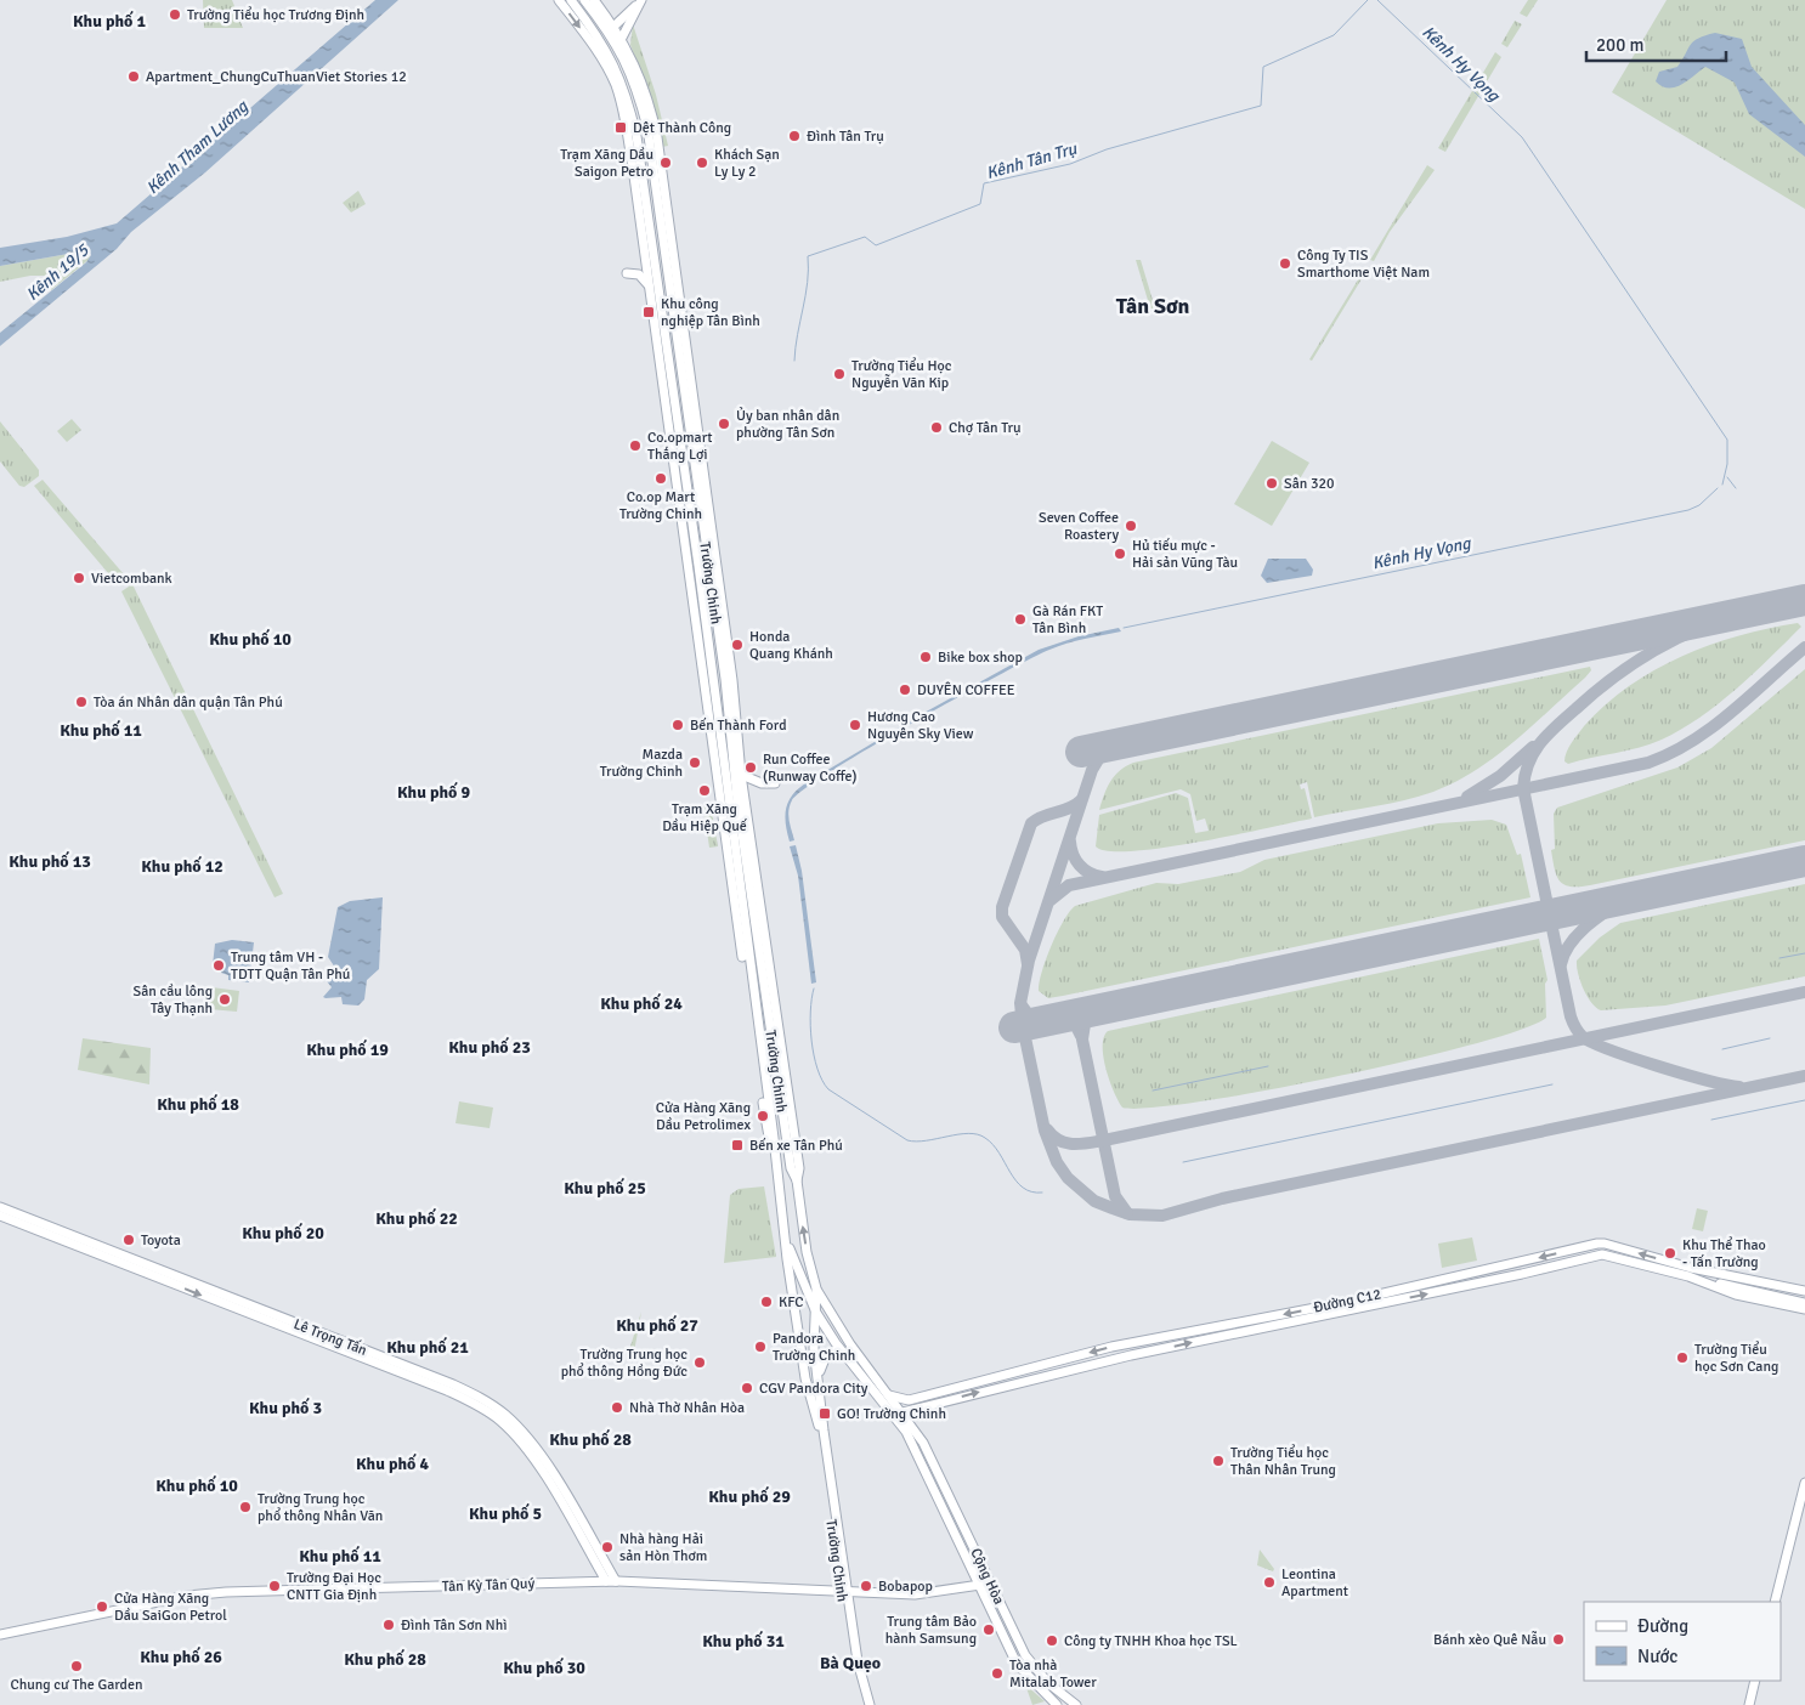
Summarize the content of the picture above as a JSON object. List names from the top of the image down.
{
  "streets": {
    "main road": [
      "Trường Chinh",
      "Đường C12",
      "Lê Trọng Tấn",
      "Cộng Hòa",
      "Tân Kỳ Tân Quý"
    ]
  },
  "crossings": [
    ["Trường Chinh", "Cộng Hòa"],
    ["Trường Chinh", "Tân Kỳ Tân Quý"],
    ["Đường C12", "Cộng Hòa"],
    ["Lê Trọng Tấn", "Tân Kỳ Tân Quý"],
    ["Cộng Hòa", "Tân Kỳ Tân Quý"]
  ],
  "districts": [
    "Khu phố 1",
    "Tân Sơn",
    "Khu phố 10",
    "Khu phố 11",
    "Khu phố 9",
    "Khu phố 13",
    "Khu phố 12",
    "Khu phố 24",
    "Khu phố 23",
    "Khu phố 19",
    "Khu phố 18",
    "Khu phố 25",
    "Khu phố 22",
    "Khu phố 20",
    "Khu phố 27",
    "Khu phố 21",
    "Khu phố 3",
    "Khu phố 28",
    "Khu phố 4",
    "Khu phố 10",
    "Khu phố 29",
    "Khu phố 5",
    "Khu phố 11",
    "Khu phố 31",
    "Khu phố 26",
    "Khu phố 28",
    "Bà Quẹo",
    "Khu phố 30"
  ],
  "water": [
    "Kênh Hy Vọng",
    "Kênh Tham Lương",
    "Kênh Tân Trụ",
    "Kênh 19/5"
  ],
  "places": {
    "other": [
      "Trường Tiểu học Trương Định",
      "Apartment_ChungCuThuanViet Stories 12",
      "Đình Tân Trụ",
      "Trạm Xăng Dầu Saigon Petro",
      "Khách Sạn Ly Ly 2",
      "Công Ty TIS Smarthome Việt Nam",
      "Trường Tiểu Học Nguyễn Văn Kip",
      "Ủy ban nhân dân phường Tân Sơn",
      "Chợ Tân Trụ",
      "Co.opmart Thắng Lợi",
      "Co.op Mart Trường Chinh",
      "Sân 320",
      "Seven Coffee Roastery",
      "Hủ tiếu mực - Hải sản Vũng Tàu",
      "Vietcombank",
      "Gà Rán FKT Tân Bình",
      "Honda Quang Khánh",
      "Bike box shop",
      "DUYÊN COFFEE",
      "Tòa án Nhân dân quận Tân Phú",
      "Bến Thành Ford",
      "Hương Cao Nguyên Sky View",
      "Mazda Trường Chinh",
      "Run Coffee (Runway Coffe)",
      "Trạm Xăng Dầu Hiệp Quế",
      "Trung tâm VH - TDTT Quận Tân Phú",
      "Sân cầu lông Tây Thạnh",
      "Cửa Hàng Xăng Dầu Petrolimex",
      "Toyota",
      "Khu Thể Thao - Tấn Trường",
      "KFC",
      "Pandora Trường Chinh",
      "Trường Tiểu học Sơn Cang",
      "Trường Trung học phổ thông Hồng Đức",
      "CGV Pandora City",
      "Nhà Thờ Nhân Hòa",
      "Trường Tiểu học Thân Nhân Trung",
      "Trường Trung học phổ thông Nhân Văn",
      "Nhà hàng Hải sản Hòn Thơm",
      "Leontina Apartment",
      "Trường Đại Học CNTT Gia Định",
      "Bobapop",
      "Cửa Hàng Xăng Dầu SaiGon Petrol",
      "Đình Tân Sơn Nhì",
      "Trung tâm Bảo hành Samsung",
      "Bánh xèo Quê Nẫu",
      "Công ty TNHH Khoa học TSL",
      "Chung cư The Garden",
      "Tòa nhà Mitalab Tower"
    ],
    "transit": [
      "Dệt Thành Công",
      "Khu công nghiệp Tân Bình",
      "Bến xe Tân Phú",
      "GO! Trường Chinh"
    ]
  },
  "legend": ["Đường", "Nước"],
  "scale_bar": "200 m"
}
